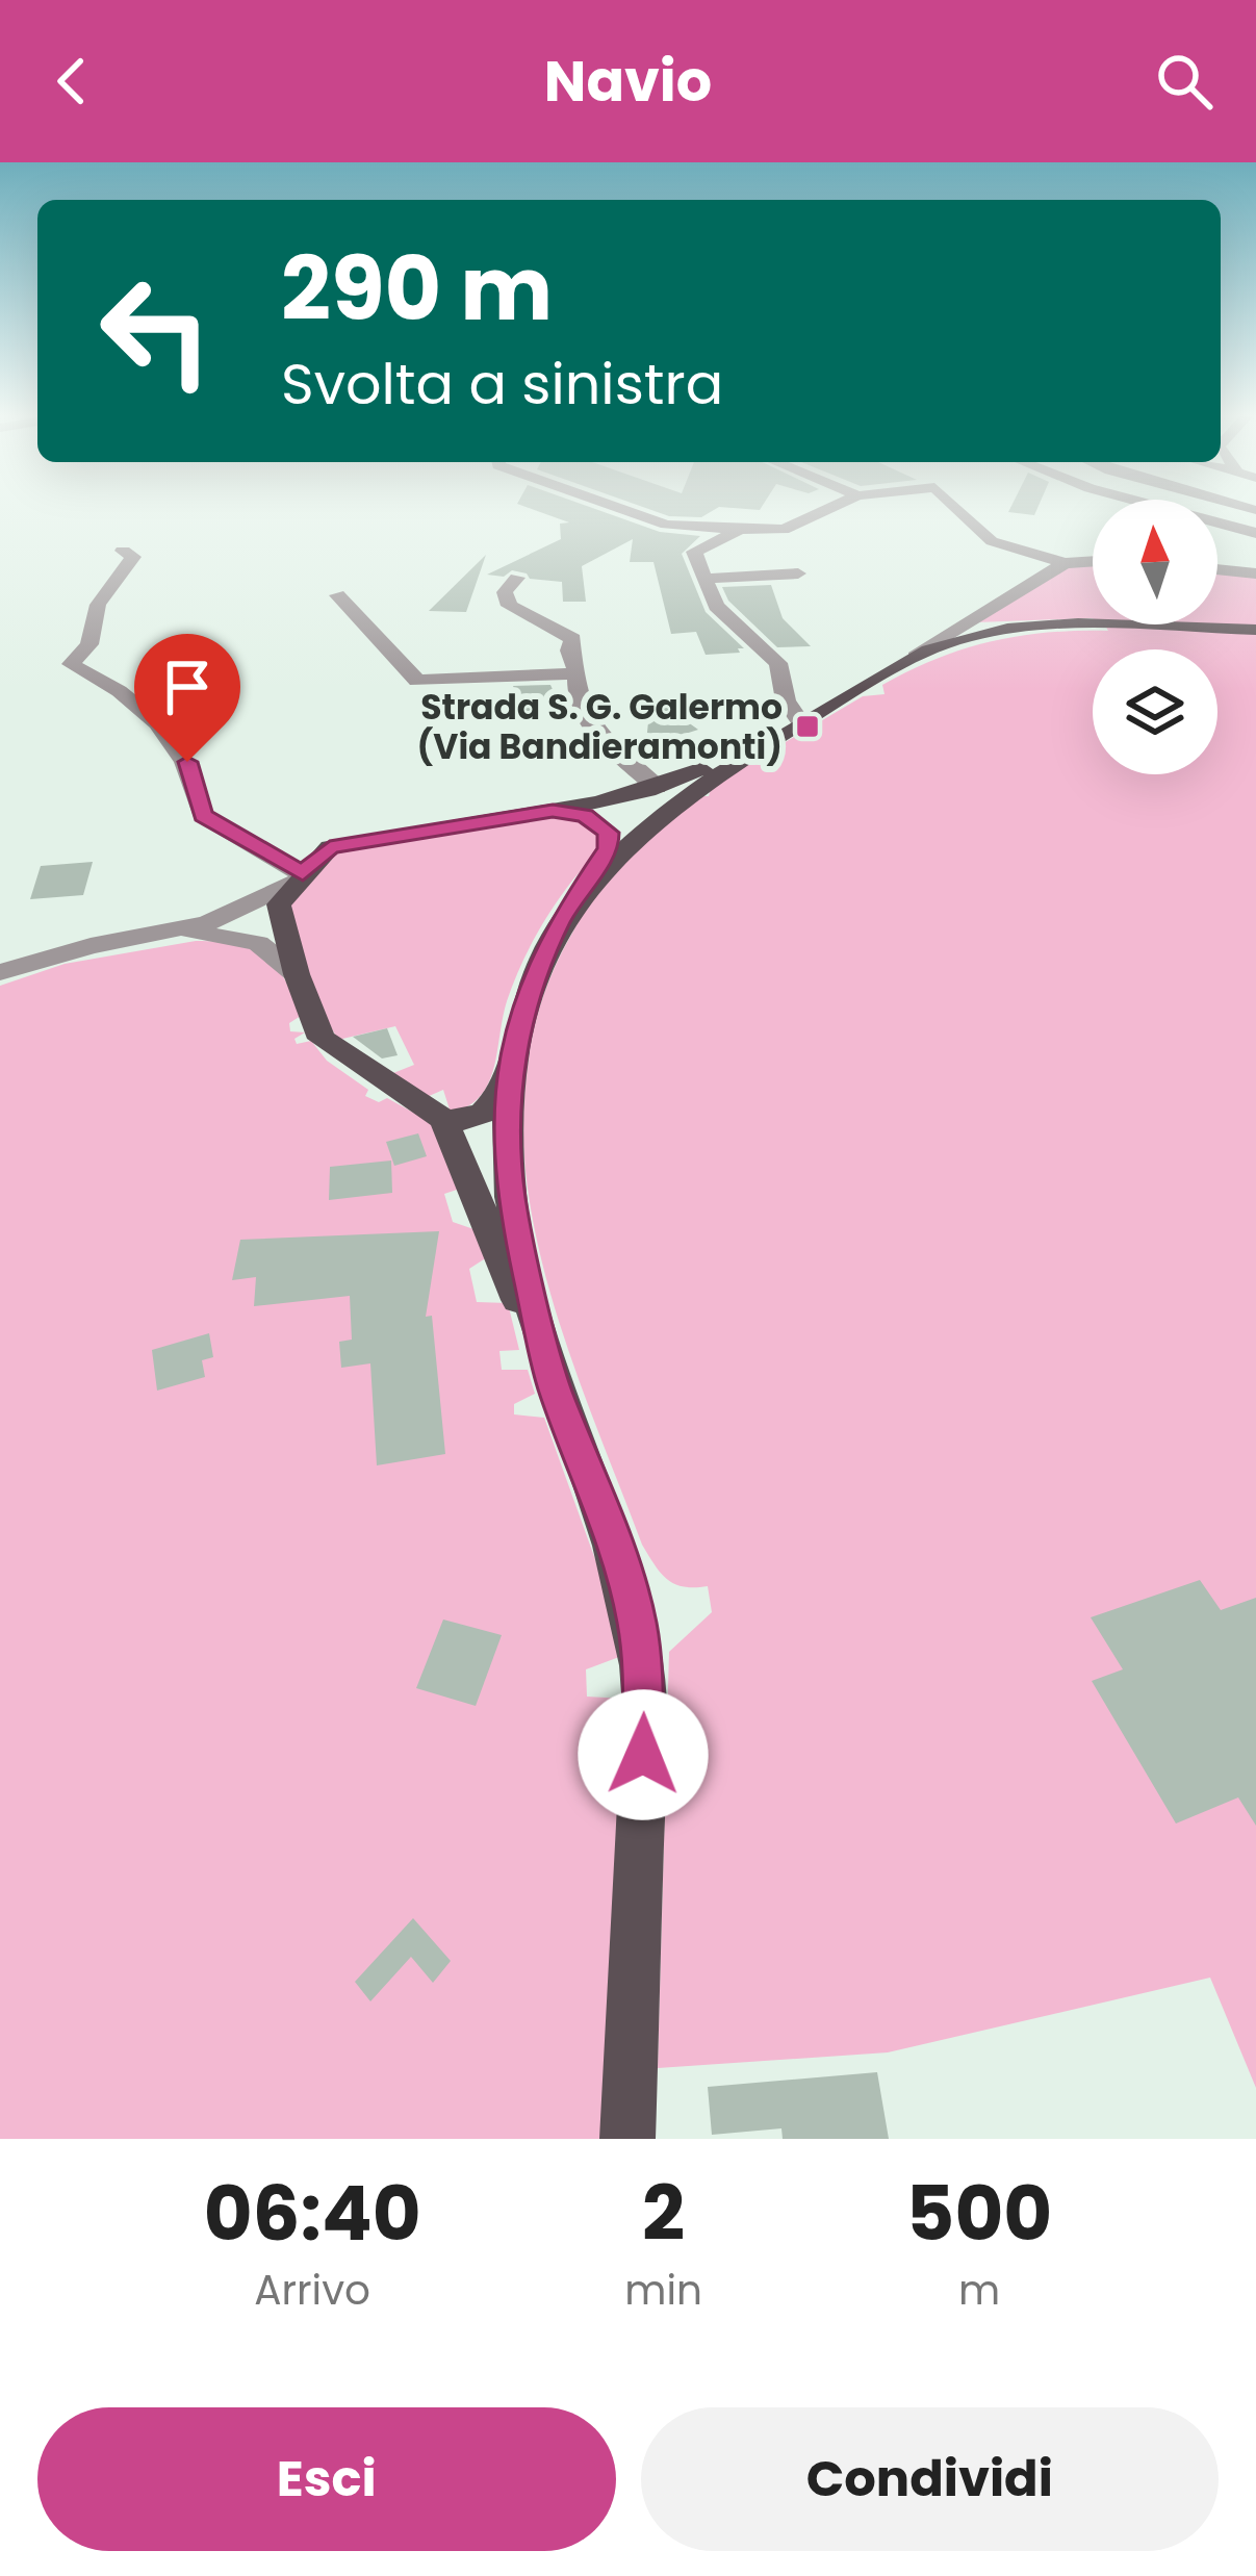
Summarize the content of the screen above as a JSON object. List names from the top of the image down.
{
  "places": {
    "transit": ["Strada S. G. Galermo (Via Bandieramonti)"]
  },
  "north": "top",
  "page": {
    "header": "Navio",
    "turn": ["290 m", "Svolta a sinistra"],
    "eta": [
      "06:40",
      "Arrivo",
      "2",
      "min",
      "500",
      "m"
    ],
    "buttons": ["Esci", "Condividi"]
  }
}
